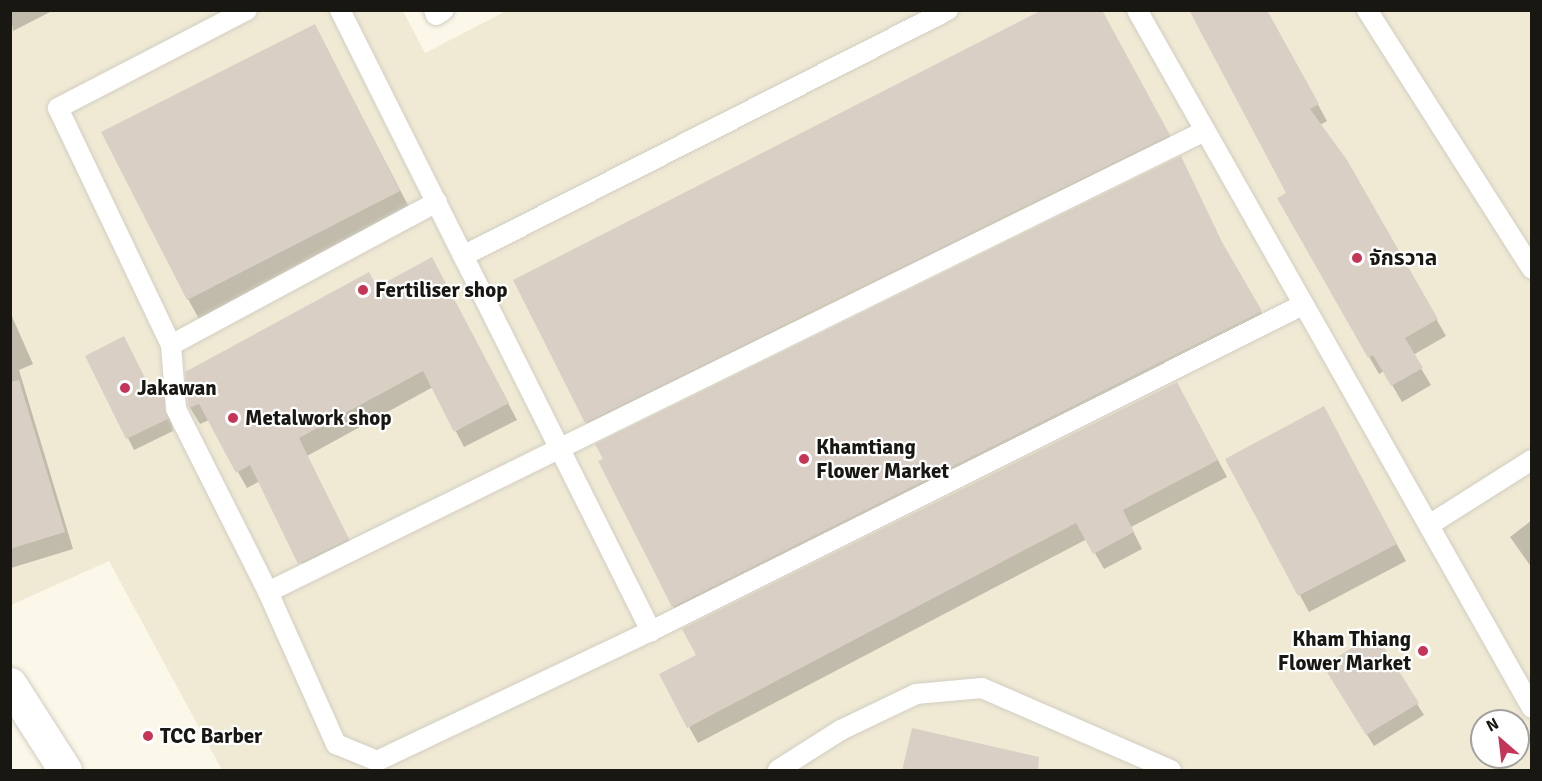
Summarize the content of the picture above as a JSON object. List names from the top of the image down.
{
  "places": [
    "จักรวาล",
    "Fertiliser shop",
    "Jakawan",
    "Metalwork shop",
    "Khamtiang Flower Market",
    "Kham Thiang Flower Market",
    "TCC Barber"
  ],
  "north": "top left"
}
